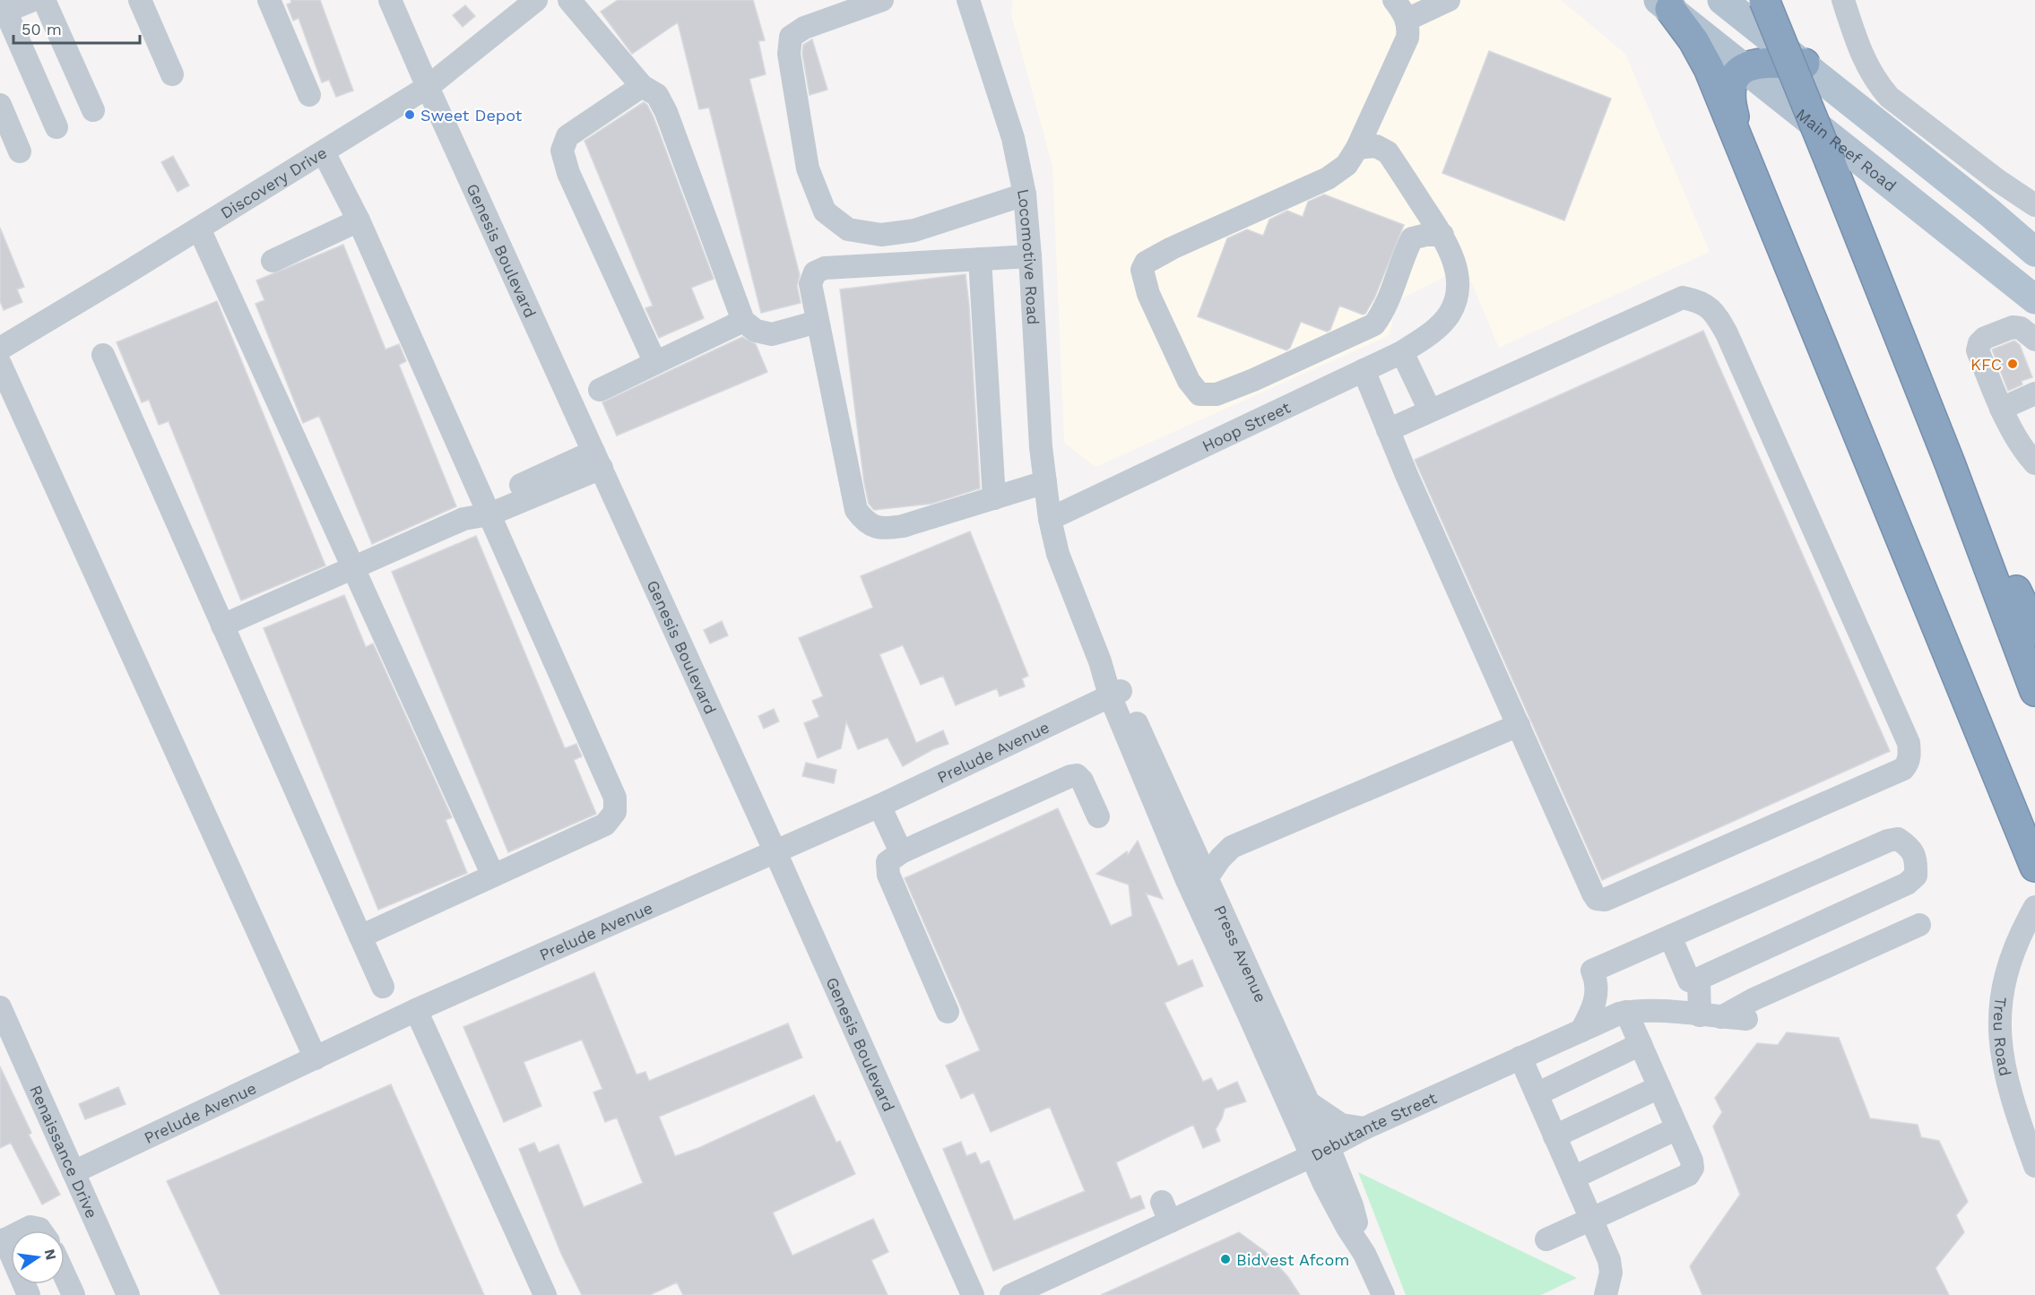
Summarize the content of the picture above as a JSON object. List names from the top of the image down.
{
  "streets": {
    "main road": ["Main Reef Road"],
    "street": [
      "Discovery Drive",
      "Genesis Boulevard",
      "Locomotive Road",
      "Hoop Street",
      "Prelude Avenue",
      "Press Avenue",
      "Treu Road",
      "Debutante Street",
      "Renaissance Drive"
    ]
  },
  "crossings": [
    ["Discovery Drive", "Genesis Boulevard"],
    ["Genesis Boulevard", "Prelude Avenue"],
    ["Locomotive Road", "Hoop Street"],
    ["Locomotive Road", "Press Avenue"],
    ["Hoop Street", "Press Avenue"],
    ["Prelude Avenue", "Press Avenue"],
    ["Prelude Avenue", "Renaissance Drive"],
    ["Press Avenue", "Debutante Street"]
  ],
  "places": ["Sweet Depot", "KFC", "Bidvest Afcom"],
  "scale_bar": "50 m",
  "north": "right"
}
